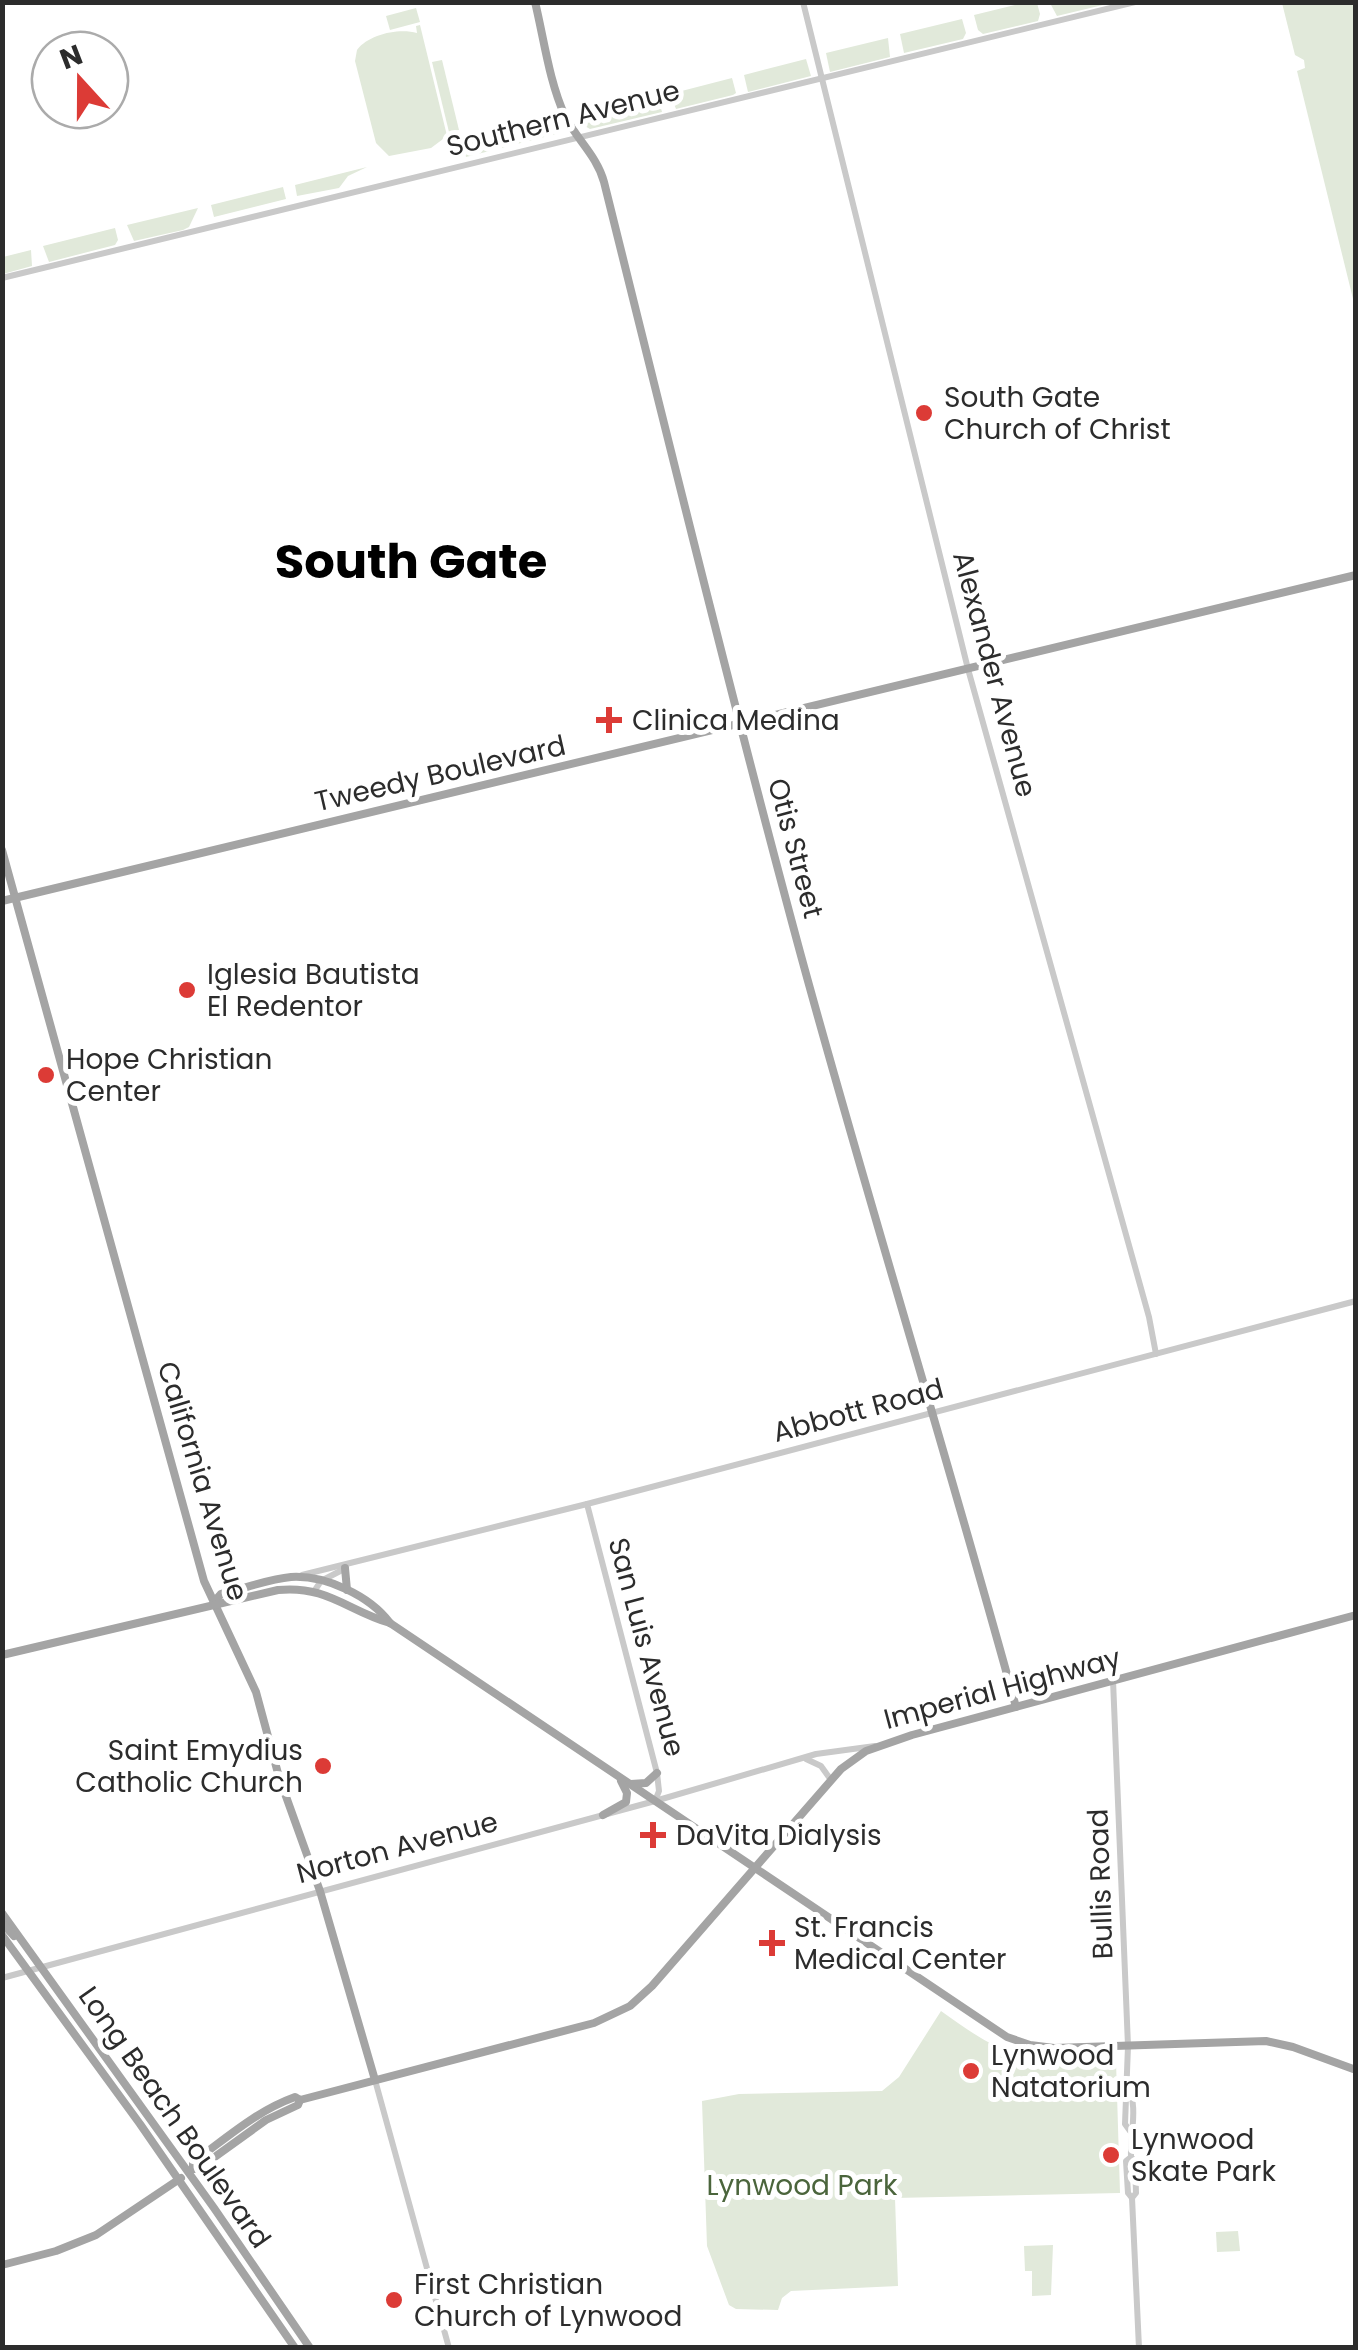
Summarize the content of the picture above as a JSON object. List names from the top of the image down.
{
  "streets": {
    "main road": [
      "Tweedy Boulevard",
      "Otis Street",
      "California Avenue",
      "Imperial Highway",
      "Long Beach Boulevard"
    ],
    "street": [
      "Southern Avenue",
      "Alexander Avenue",
      "Abbott Road",
      "San Luis Avenue",
      "Norton Avenue",
      "Bullis Road"
    ]
  },
  "crossings": [
    ["Southern Avenue", "Alexander Avenue"],
    ["Southern Avenue", "Otis Street"],
    ["Alexander Avenue", "Tweedy Boulevard"],
    ["Alexander Avenue", "Abbott Road"],
    ["Tweedy Boulevard", "Otis Street"],
    ["Tweedy Boulevard", "California Avenue"],
    ["Otis Street", "Abbott Road"],
    ["Otis Street", "Imperial Highway"],
    ["Abbott Road", "San Luis Avenue"],
    ["California Avenue", "Imperial Highway"],
    ["California Avenue", "Norton Avenue"],
    ["San Luis Avenue", "Norton Avenue"],
    ["Imperial Highway", "Norton Avenue"],
    ["Imperial Highway", "Bullis Road"],
    ["Imperial Highway", "Long Beach Boulevard"],
    ["Norton Avenue", "Long Beach Boulevard"]
  ],
  "districts": ["South Gate"],
  "parks": ["Lynwood Park"],
  "places": {
    "other": [
      "South Gate Church of Christ",
      "Iglesia Bautista El Redentor",
      "Hope Christian Center",
      "Saint Emydius Catholic Church",
      "Lynwood Natatorium",
      "Lynwood Skate Park",
      "First Christian Church of Lynwood"
    ],
    "health": ["Clinica Medina", "DaVita Dialysis", "St. Francis Medical Center"]
  },
  "north": "top"
}
